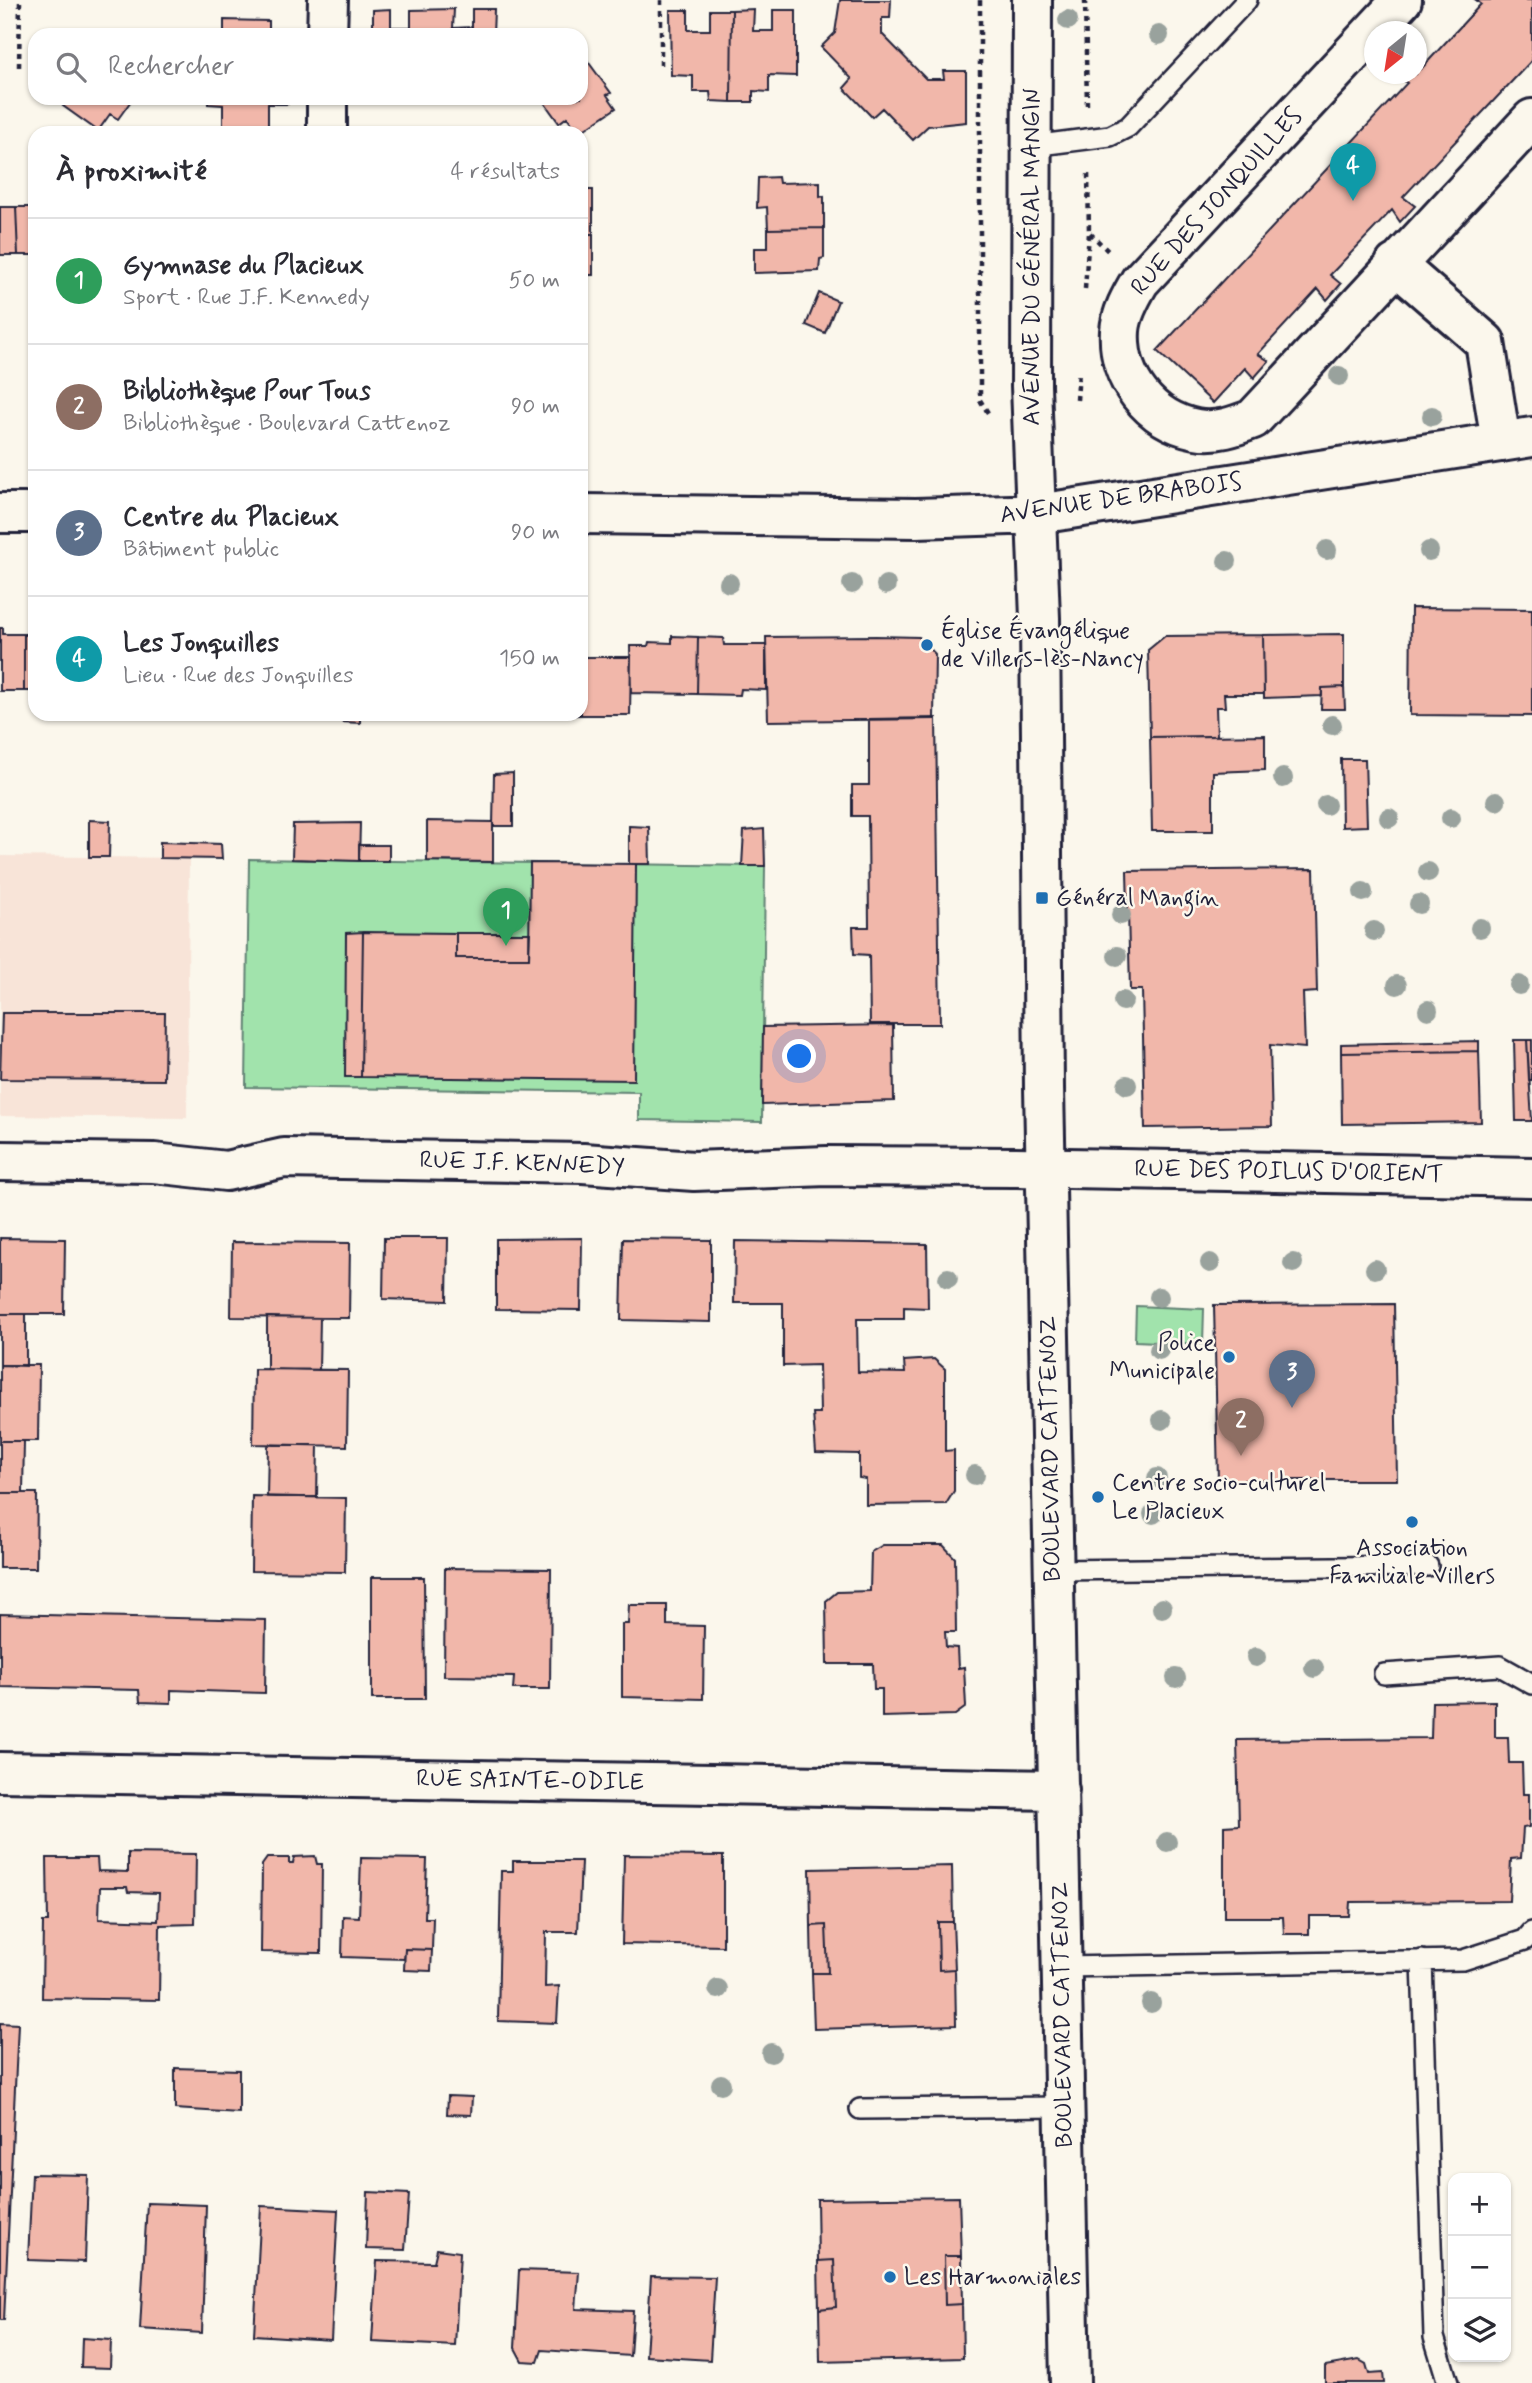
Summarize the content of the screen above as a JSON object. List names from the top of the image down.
{
  "streets": {
    "street": [
      "RUE DES JONQUILLES",
      "AVENUE DU GÉNÉRAL MANGIN",
      "AVENUE DE BRABOIS",
      "RUE J.F. KENNEDY",
      "RUE DES POILUS D'ORIENT",
      "BOULEVARD CATTENOZ",
      "RUE SAINTE-ODILE"
    ]
  },
  "crossings": [
    ["AVENUE DU GÉNÉRAL MANGIN", "AVENUE DE BRABOIS"],
    ["AVENUE DU GÉNÉRAL MANGIN", "BOULEVARD CATTENOZ"],
    ["AVENUE DE BRABOIS", "BOULEVARD CATTENOZ"],
    ["RUE J.F. KENNEDY", "RUE DES POILUS D'ORIENT"],
    ["RUE J.F. KENNEDY", "BOULEVARD CATTENOZ"],
    ["RUE DES POILUS D'ORIENT", "BOULEVARD CATTENOZ"],
    ["BOULEVARD CATTENOZ", "RUE SAINTE-ODILE"]
  ],
  "places": {
    "other": [
      "Église Évangélique de Villers-lès-Nancy",
      "Police Municipale",
      "Centre socio-culturel Le Placieux",
      "Association Familiale Villers",
      "Les Harmoniales"
    ],
    "transit": ["Général Mangin"]
  },
  "north": "bottom left",
  "page": {
    "search": "Rechercher",
    "heading": ["À proximité", "4 résultats"],
    "pins": [
      "4",
      "1",
      "3",
      "2"
    ],
    "list": [
      {
        "mark": "1",
        "name": "Gymnase du Placieux",
        "note": "Sport · Rue J.F. Kennedy",
        "value": "50 m"
      },
      {
        "mark": "2",
        "name": "Bibliothèque Pour Tous",
        "note": "Bibliothèque · Boulevard Cattenoz",
        "value": "90 m"
      },
      {
        "mark": "3",
        "name": "Centre du Placieux",
        "note": "Bâtiment public",
        "value": "90 m"
      },
      {
        "mark": "4",
        "name": "Les Jonquilles",
        "note": "Lieu · Rue des Jonquilles",
        "value": "150 m"
      }
    ],
    "map_buttons": ["+", "−"]
  }
}
